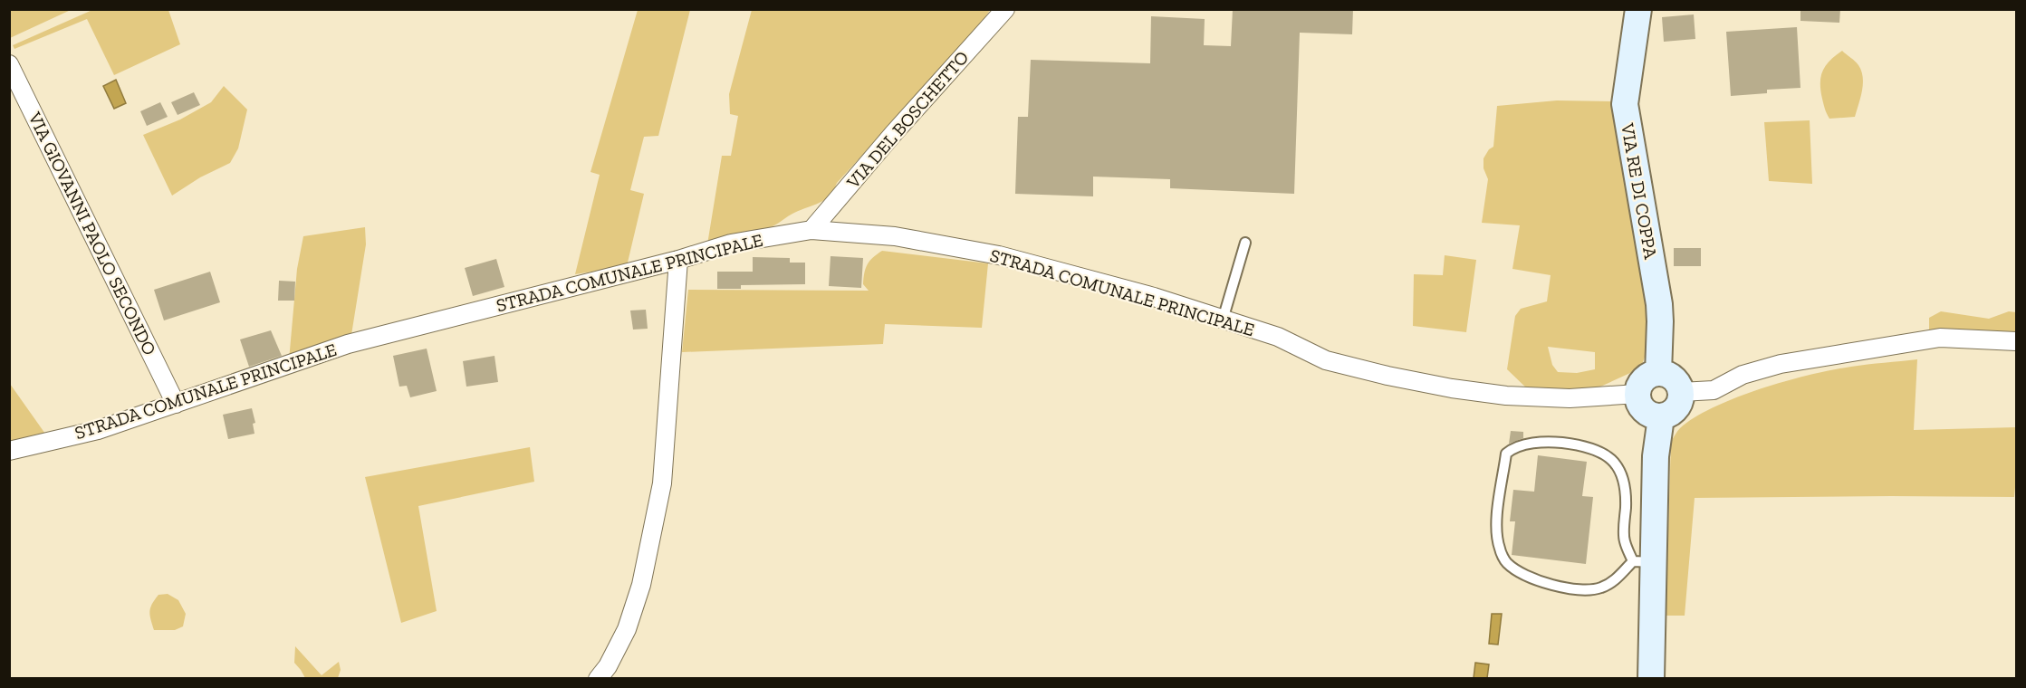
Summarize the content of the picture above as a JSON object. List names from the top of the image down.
{
  "streets": {
    "street": [
      "VIA DEL BOSCHETTO",
      "VIA RE DI COPPA",
      "VIA GIOVANNI PAOLO SECONDO",
      "STRADA COMUNALE PRINCIPALE"
    ]
  },
  "crossings": [
    ["VIA DEL BOSCHETTO", "STRADA COMUNALE PRINCIPALE"],
    ["VIA RE DI COPPA", "STRADA COMUNALE PRINCIPALE"],
    ["VIA GIOVANNI PAOLO SECONDO", "STRADA COMUNALE PRINCIPALE"]
  ]
}
